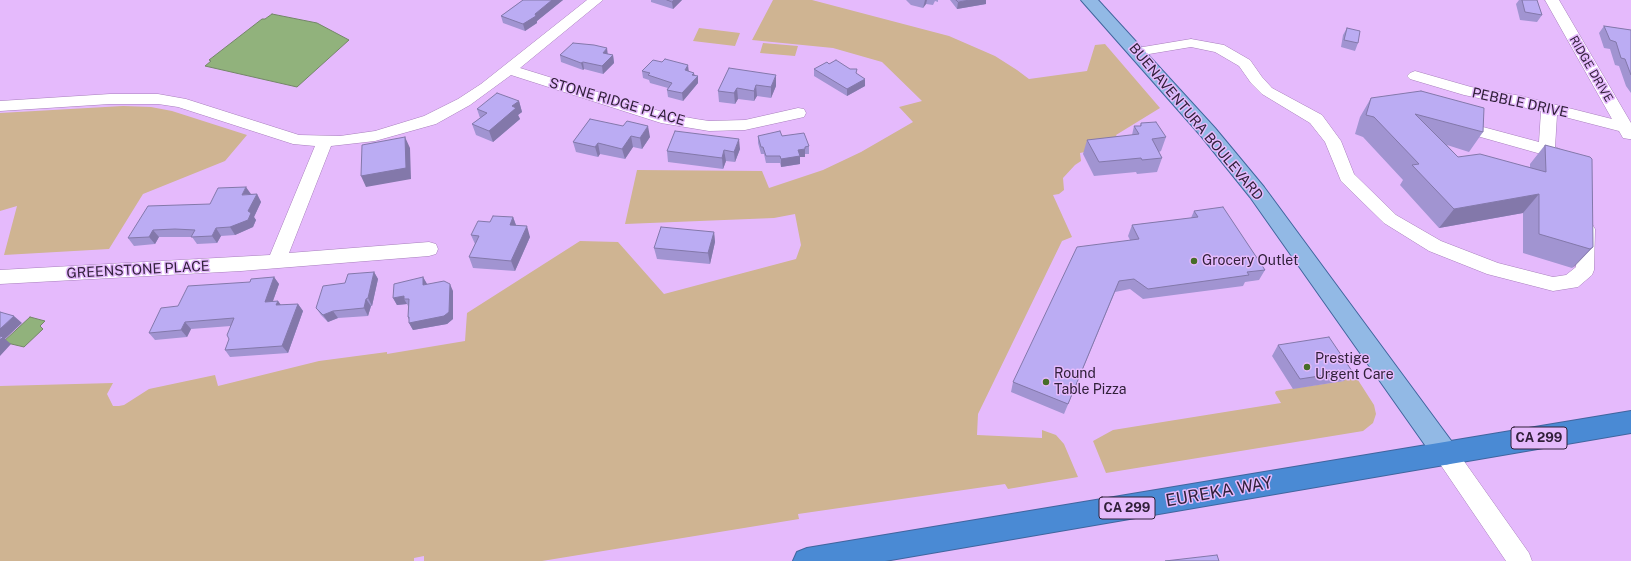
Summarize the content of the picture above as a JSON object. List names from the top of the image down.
{
  "streets": {
    "highway": ["CA 299", "EUREKA WAY"],
    "main road": ["BUENAVENTURA BOULEVARD"],
    "street": [
      "RIDGE DRIVE",
      "STONE RIDGE PLACE",
      "PEBBLE DRIVE",
      "GREENSTONE PLACE"
    ]
  },
  "crossings": [
    ["RIDGE DRIVE", "PEBBLE DRIVE"],
    ["BUENAVENTURA BOULEVARD", "EUREKA WAY"]
  ],
  "places": ["Grocery Outlet", "Prestige Urgent Care", "Round Table Pizza"]
}
